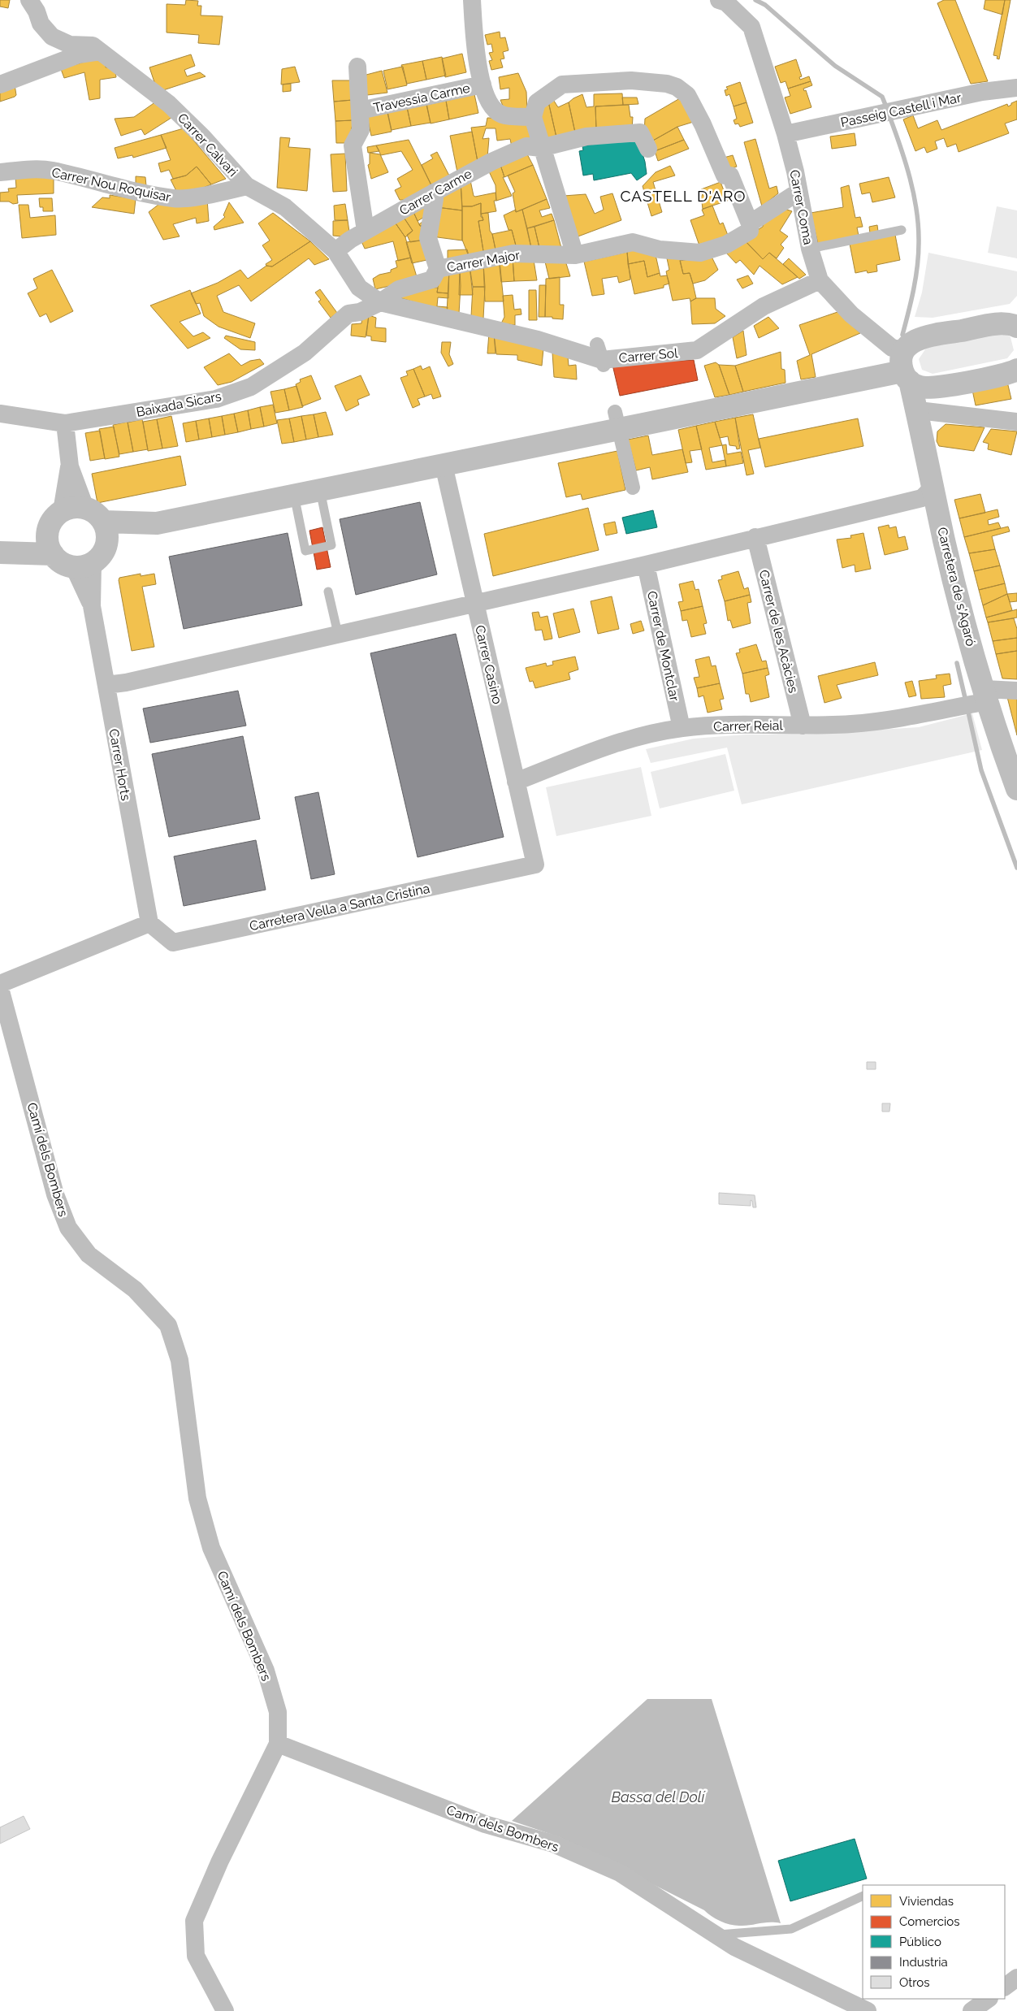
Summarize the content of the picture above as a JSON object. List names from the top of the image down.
{
  "streets": {
    "street": [
      "Travessia Carme",
      "Passeig Castell i Mar",
      "Carrer Calvari",
      "Carrer Nou Roquisar",
      "Carrer Carme",
      "Carrer Coma",
      "Carrer Major",
      "Carrer Sol",
      "Baixada Sicars",
      "Carretera de s'Agaró",
      "Carrer de les Acàcies",
      "Carrer de Montclar",
      "Carrer Casino",
      "Carrer Reial",
      "Carrer Horts",
      "Carretera Vella a Santa Cristina",
      "Camí dels Bombers"
    ]
  },
  "crossings": [
    ["Travessia Carme", "Carrer Carme"],
    ["Passeig Castell i Mar", "Carrer Coma"],
    ["Carrer Calvari", "Carrer Nou Roquisar"],
    ["Carrer Calvari", "Carrer Carme"],
    ["Carrer Calvari", "Carrer Sol"],
    ["Carrer Coma", "Carrer Sol"],
    ["Carrer Major", "Carrer Sol"],
    ["Carrer Major", "Baixada Sicars"],
    ["Carrer Sol", "Baixada Sicars"],
    ["Carretera de s'Agaró", "Carrer Reial"],
    ["Carrer de les Acàcies", "Carrer Reial"],
    ["Carrer de Montclar", "Carrer Reial"],
    ["Carrer Casino", "Carrer Reial"],
    ["Carrer Casino", "Carretera Vella a Santa Cristina"],
    ["Carrer Horts", "Carretera Vella a Santa Cristina"]
  ],
  "districts": ["CASTELL D'ARO"],
  "water": ["Bassa del Dolí"],
  "legend": [
    "Viviendas",
    "Comercios",
    "Público",
    "Industria",
    "Otros"
  ]
}
